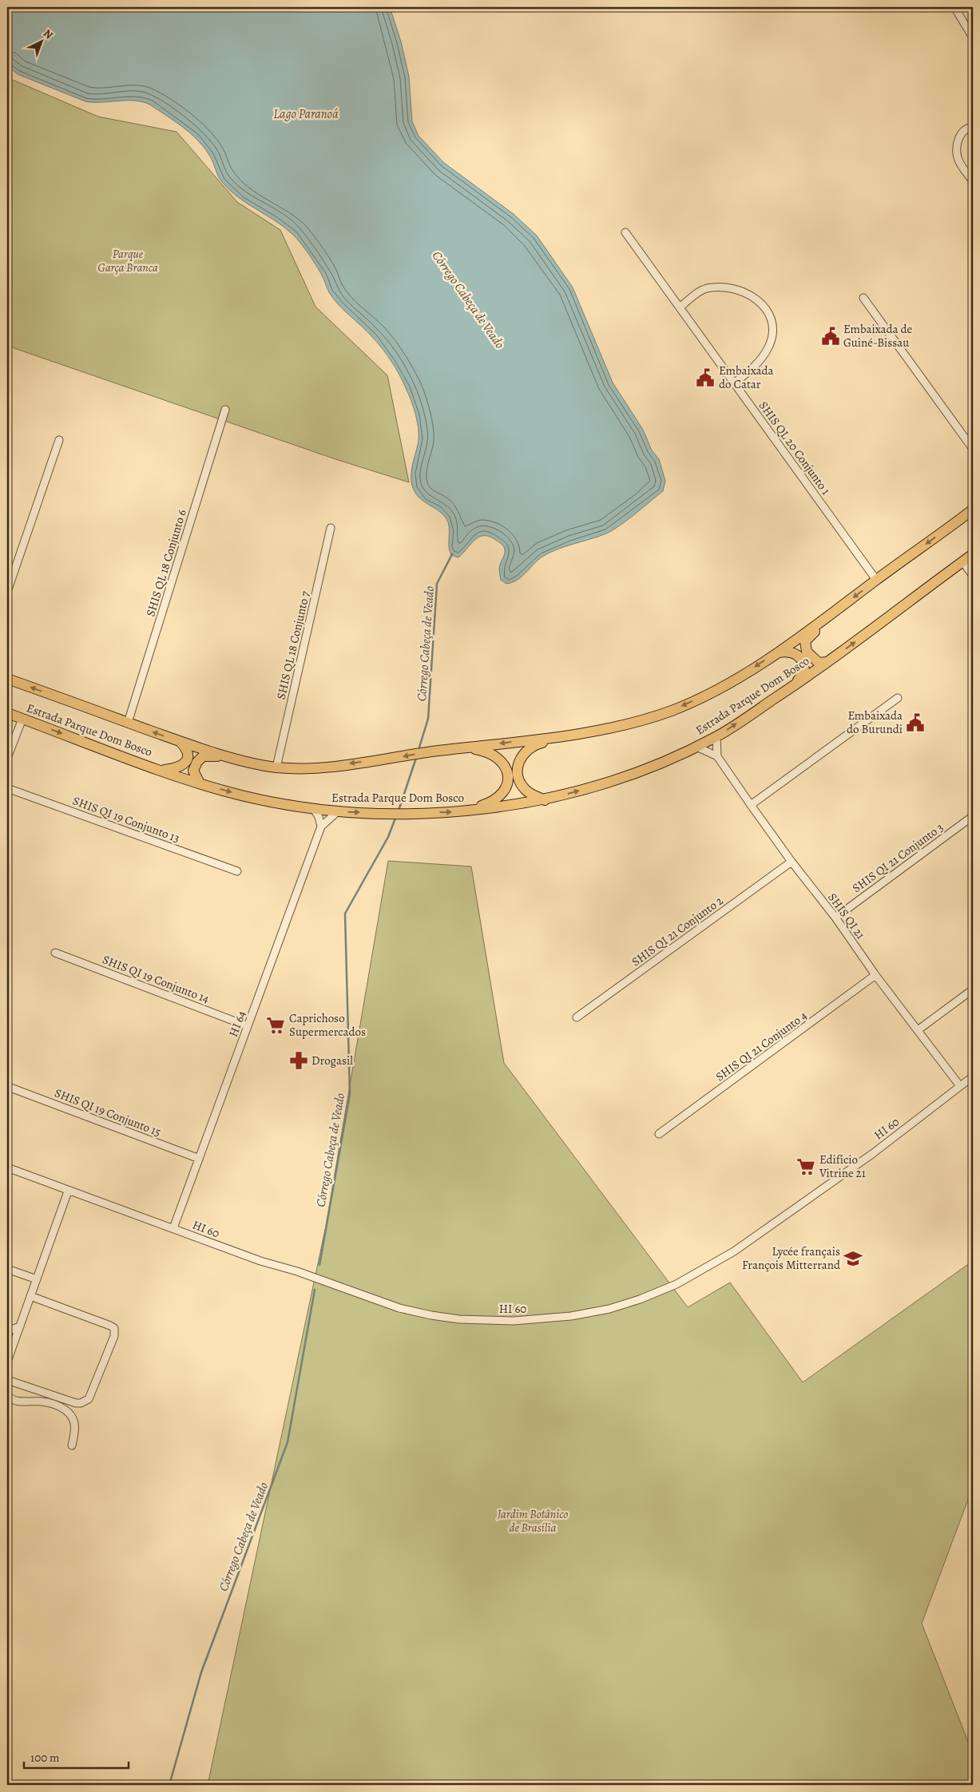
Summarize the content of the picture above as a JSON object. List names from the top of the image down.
{
  "streets": {
    "main road": ["Estrada Parque Dom Bosco"],
    "street": [
      "SHIS QL 20 Conjunto 1",
      "SHIS QL 18 Conjunto 6",
      "SHIS QL 18 Conjunto 7",
      "SHIS QI 19 Conjunto 13",
      "SHIS QI 21 Conjunto 3",
      "SHIS QI 21",
      "SHIS QI 21 Conjunto 2",
      "SHIS QI 19 Conjunto 14",
      "HI 64",
      "SHIS QI 21 Conjunto 4",
      "SHIS QI 19 Conjunto 15",
      "HI 60"
    ]
  },
  "crossings": [
    ["SHIS QL 20 Conjunto 1", "Estrada Parque Dom Bosco"],
    ["SHIS QL 18 Conjunto 6", "Estrada Parque Dom Bosco"],
    ["SHIS QL 18 Conjunto 7", "Estrada Parque Dom Bosco"],
    ["Estrada Parque Dom Bosco", "SHIS QI 21"],
    ["Estrada Parque Dom Bosco", "HI 64"],
    ["SHIS QI 21 Conjunto 3", "SHIS QI 21"],
    ["SHIS QI 21", "SHIS QI 21 Conjunto 2"],
    ["SHIS QI 21", "SHIS QI 21 Conjunto 4"],
    ["SHIS QI 21", "HI 60"],
    ["SHIS QI 19 Conjunto 14", "HI 64"],
    ["HI 64", "SHIS QI 19 Conjunto 15"],
    ["HI 64", "HI 60"]
  ],
  "water": ["Lago Paranoá", "Córrego Cabeça de Veado"],
  "parks": ["Parque Garça Branca", "Jardim Botânico de Brasília"],
  "places": {
    "public building": ["Embaixada de Guiné-Bissau", "Embaixada do Catar", "Embaixada do Burundi"],
    "supermarket": ["Caprichoso Supermercados", "Edifício Vitrine 21"],
    "pharmacy": ["Drogasil"],
    "school or university": ["Lycée français François Mitterrand"]
  },
  "scale_bar": "100 m",
  "north": "top right"
}
